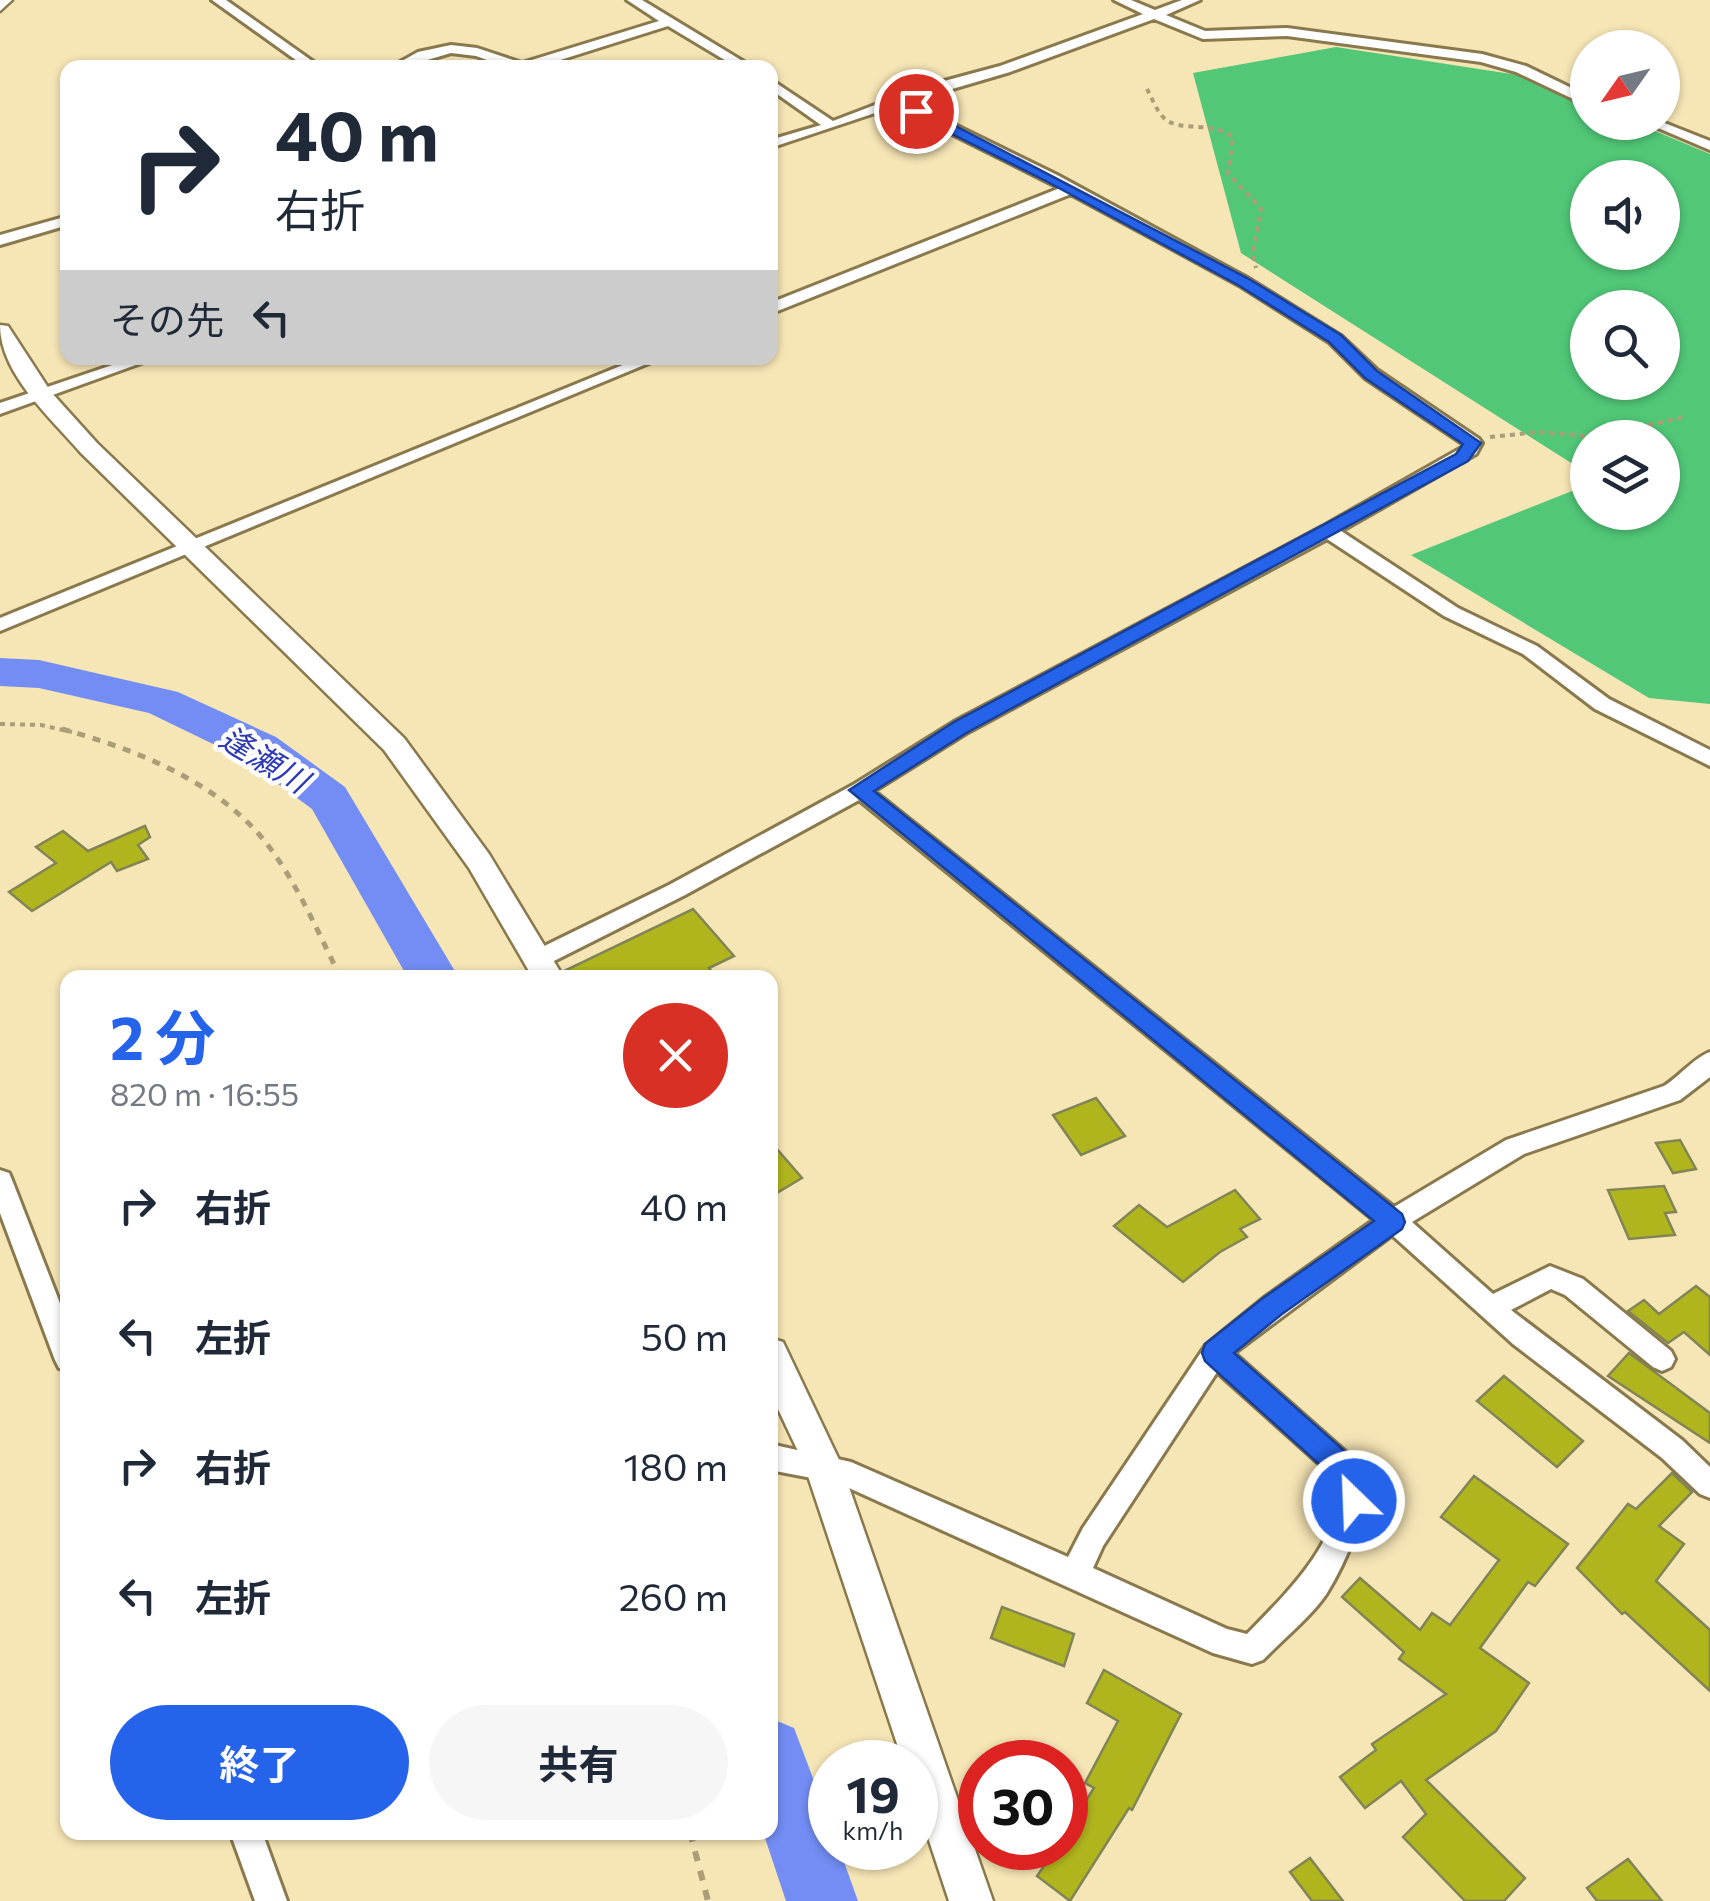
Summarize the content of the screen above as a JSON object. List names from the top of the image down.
{
  "water": ["逢瀬川"],
  "north": "bottom left",
  "page": {
    "turn": ["40 m", "右折"],
    "then": "その先",
    "heading": ["2 分", "820 m · 16:55"],
    "list": [
      {
        "name": "右折",
        "value": "40 m"
      },
      {
        "name": "左折",
        "value": "50 m"
      },
      {
        "name": "右折",
        "value": "180 m"
      },
      {
        "name": "左折",
        "value": "260 m"
      }
    ],
    "buttons": ["終了", "共有"],
    "speed": "19 km/h",
    "limit": "30"
  }
}
